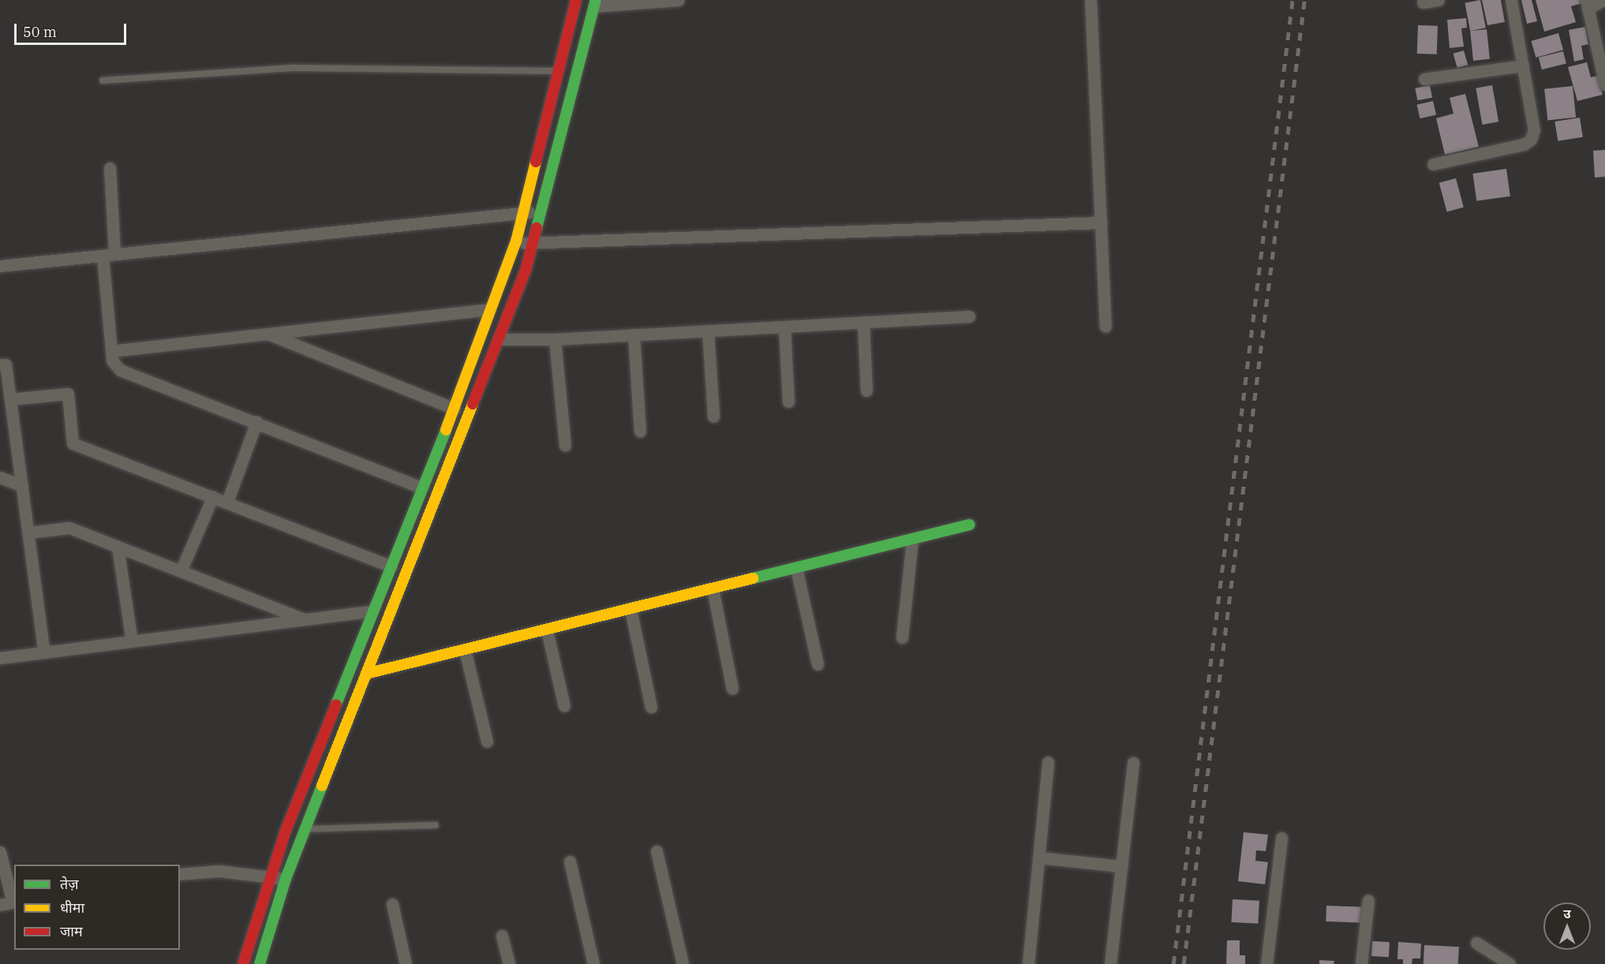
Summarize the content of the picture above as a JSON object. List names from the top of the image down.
{
  "legend": ["तेज़", "धीमा", "जाम"],
  "scale_bar": "50 m",
  "north": "top"
}
